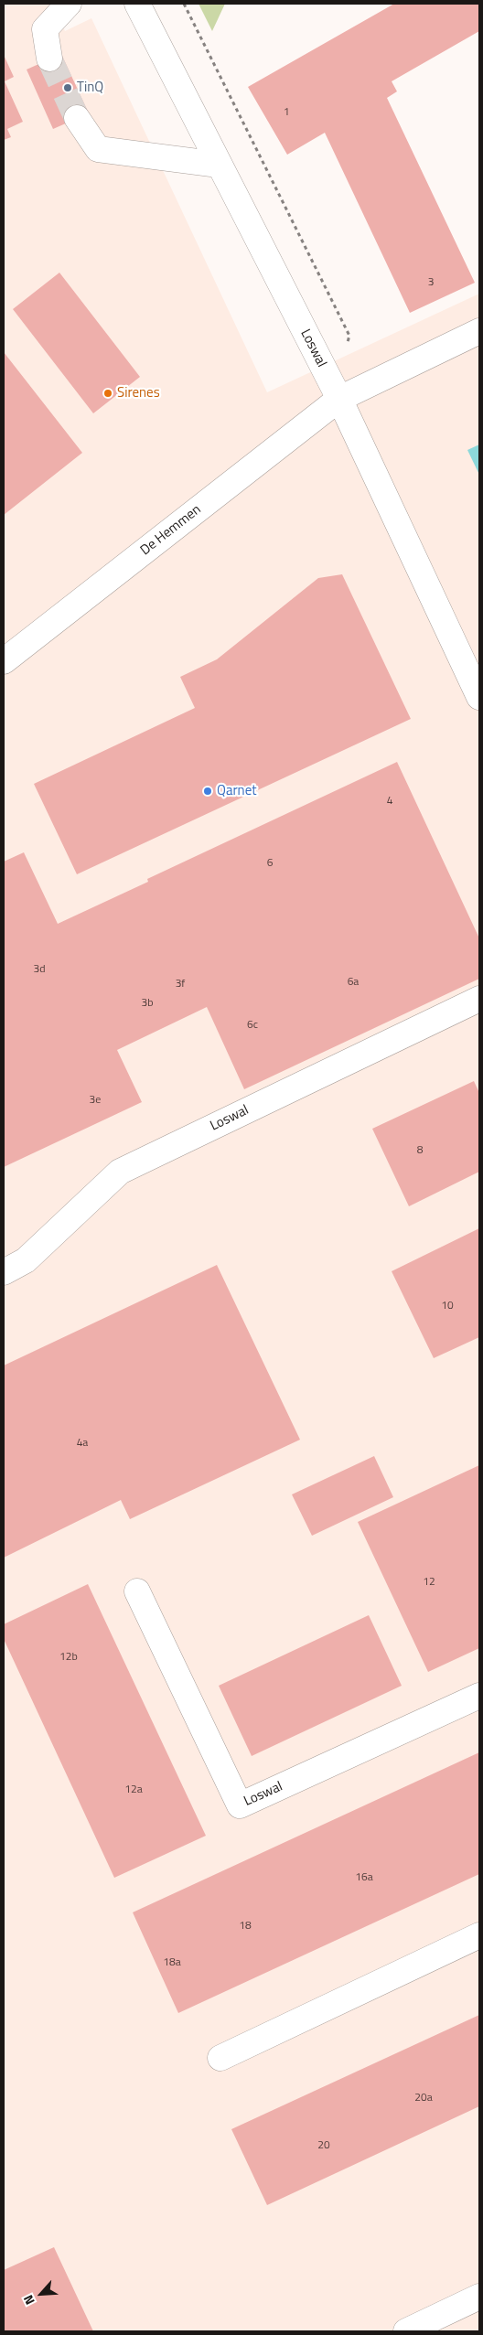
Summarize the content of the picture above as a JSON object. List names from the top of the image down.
{
  "streets": {
    "street": ["Loswal", "De Hemmen"]
  },
  "crossings": [
    ["Loswal", "De Hemmen"]
  ],
  "places": ["TinQ", "Sirenes", "Qarnet"],
  "house_numbers": [
    "1",
    "3",
    "4",
    "6",
    "3d",
    "6a",
    "3f",
    "3b",
    "6c",
    "3e",
    "8",
    "10",
    "4a",
    "12",
    "12b",
    "12a",
    "16a",
    "18",
    "18a",
    "20a",
    "20"
  ],
  "north": "bottom left"
}
